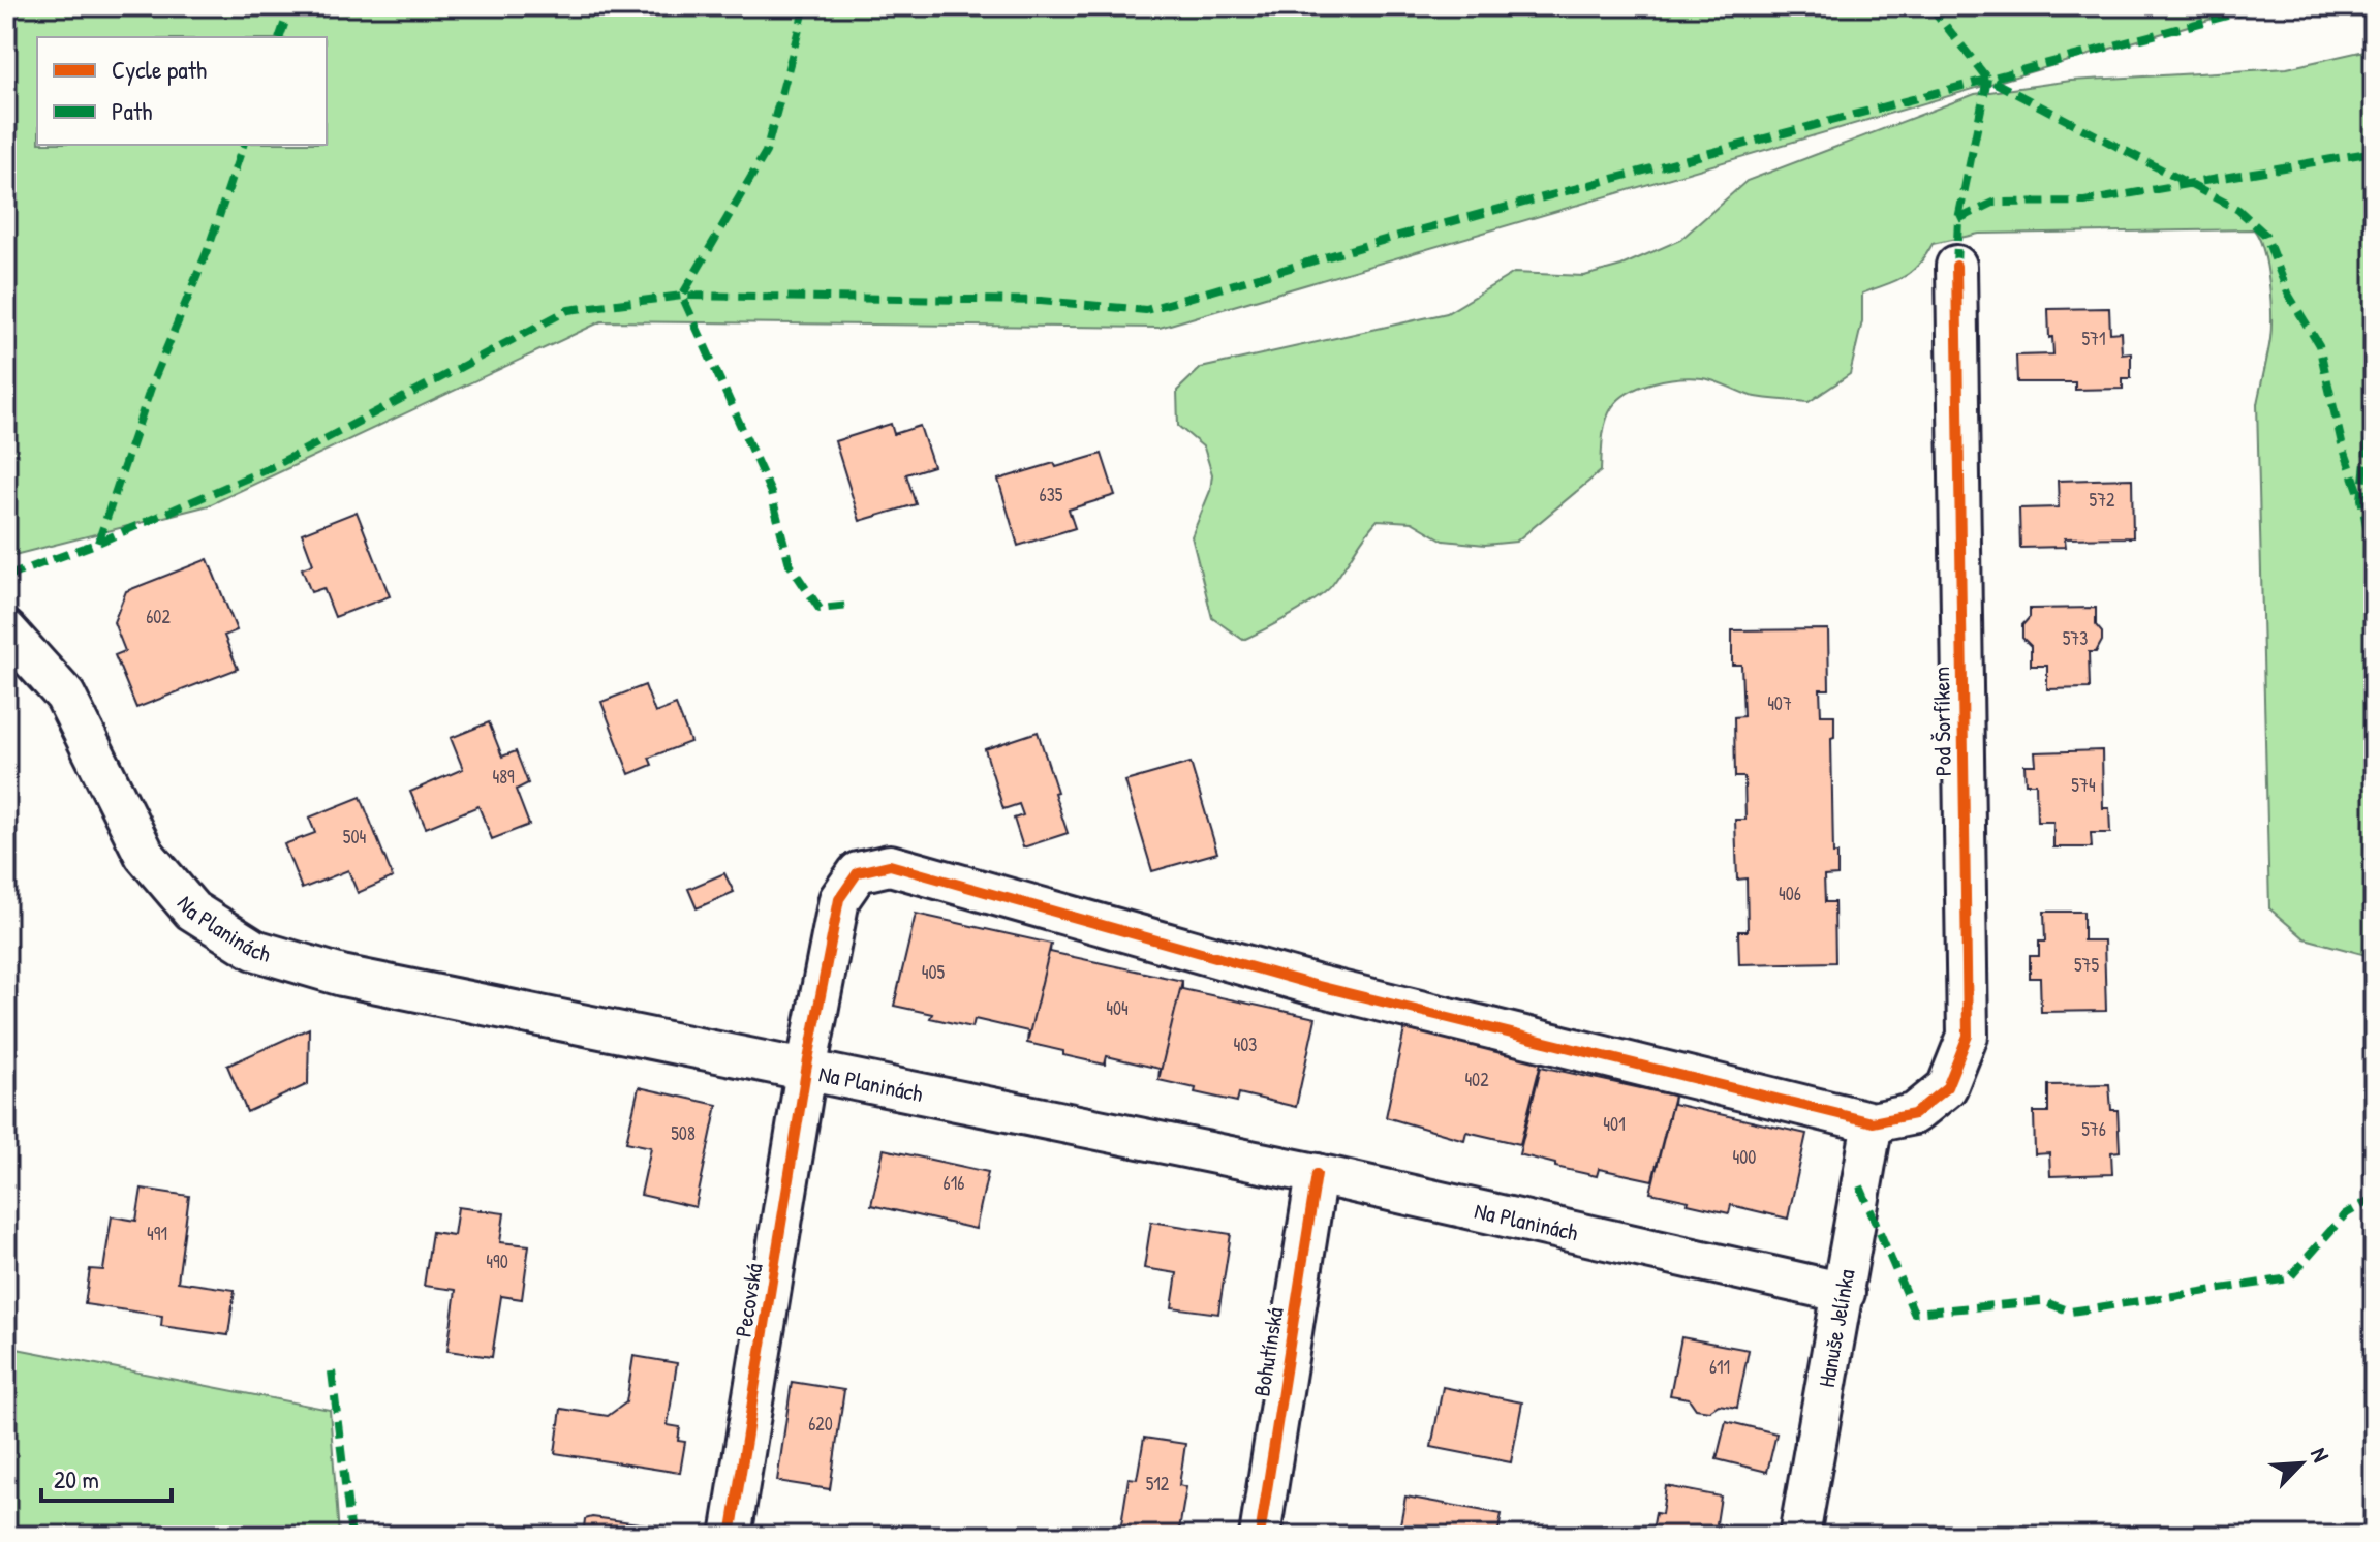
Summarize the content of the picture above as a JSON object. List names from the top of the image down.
{
  "streets": {
    "street": [
      "Pod Šorfíkem",
      "Na Planinách",
      "Pecovská",
      "Hanuše Jelínka",
      "Bohutínská"
    ]
  },
  "crossings": [
    ["Pod Šorfíkem", "Pecovská"],
    ["Pod Šorfíkem", "Hanuše Jelínka"],
    ["Na Planinách", "Pecovská"],
    ["Na Planinách", "Hanuše Jelínka"],
    ["Na Planinách", "Bohutínská"],
    ["Pecovská", "Hanuše Jelínka"]
  ],
  "house_numbers": [
    "571",
    "635",
    "572",
    "602",
    "573",
    "407",
    "489",
    "574",
    "504",
    "406",
    "575",
    "405",
    "404",
    "403",
    "402",
    "401",
    "576",
    "508",
    "400",
    "616",
    "491",
    "490",
    "611",
    "620",
    "512"
  ],
  "legend": ["Cycle path", "Path"],
  "scale_bar": "20 m",
  "north": "top right"
}
